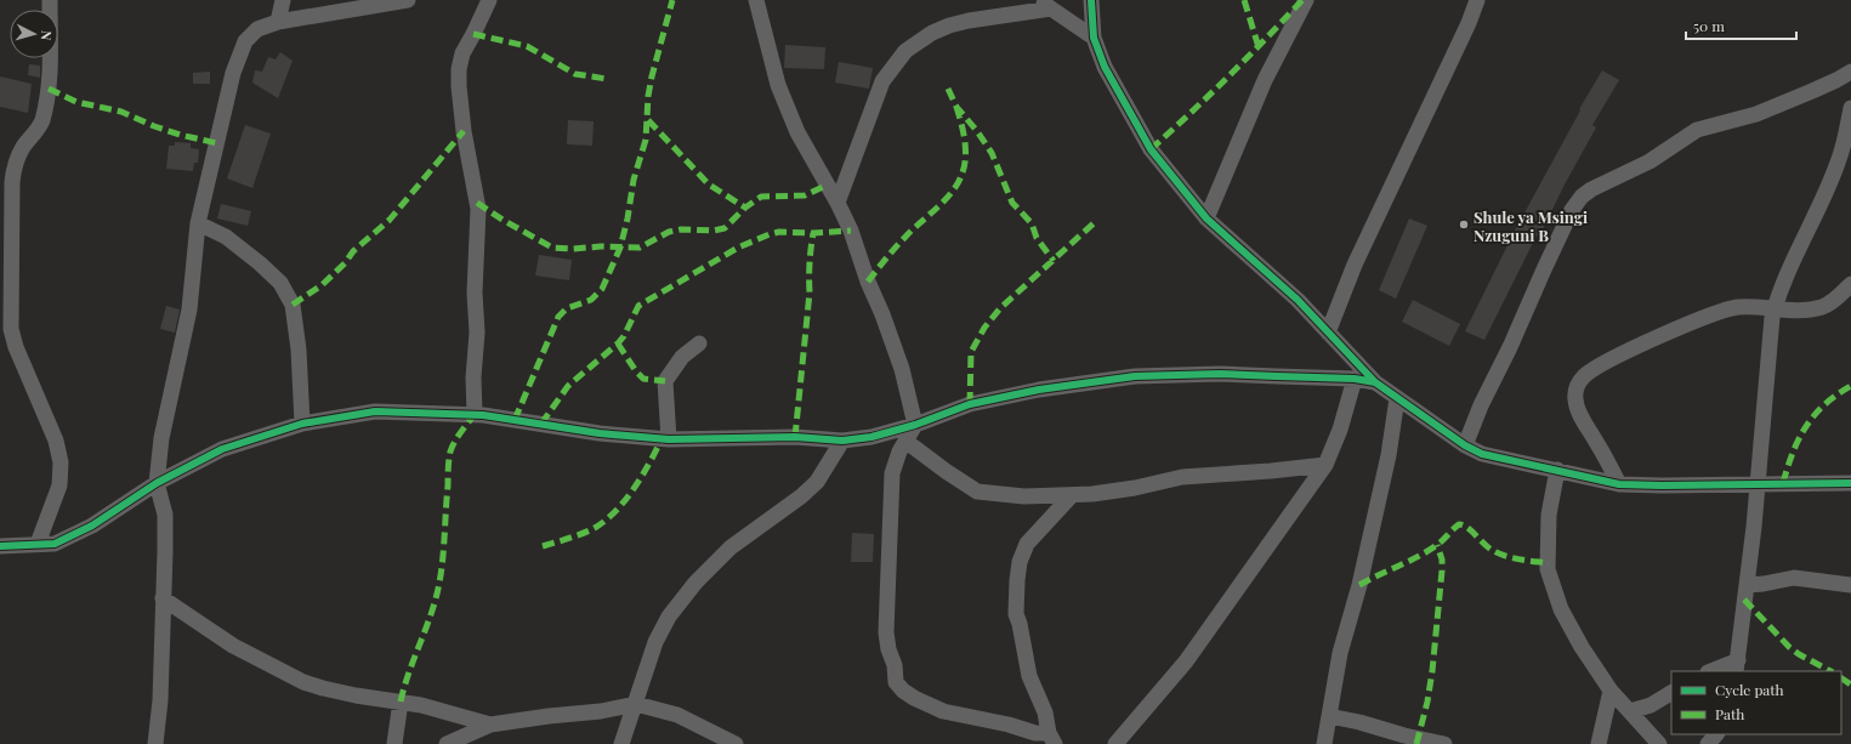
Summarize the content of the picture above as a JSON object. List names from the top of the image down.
{
  "places": ["Shule ya Msingi Nzuguni B"],
  "legend": ["Cycle path", "Path"],
  "scale_bar": "50 m",
  "north": "right"
}
